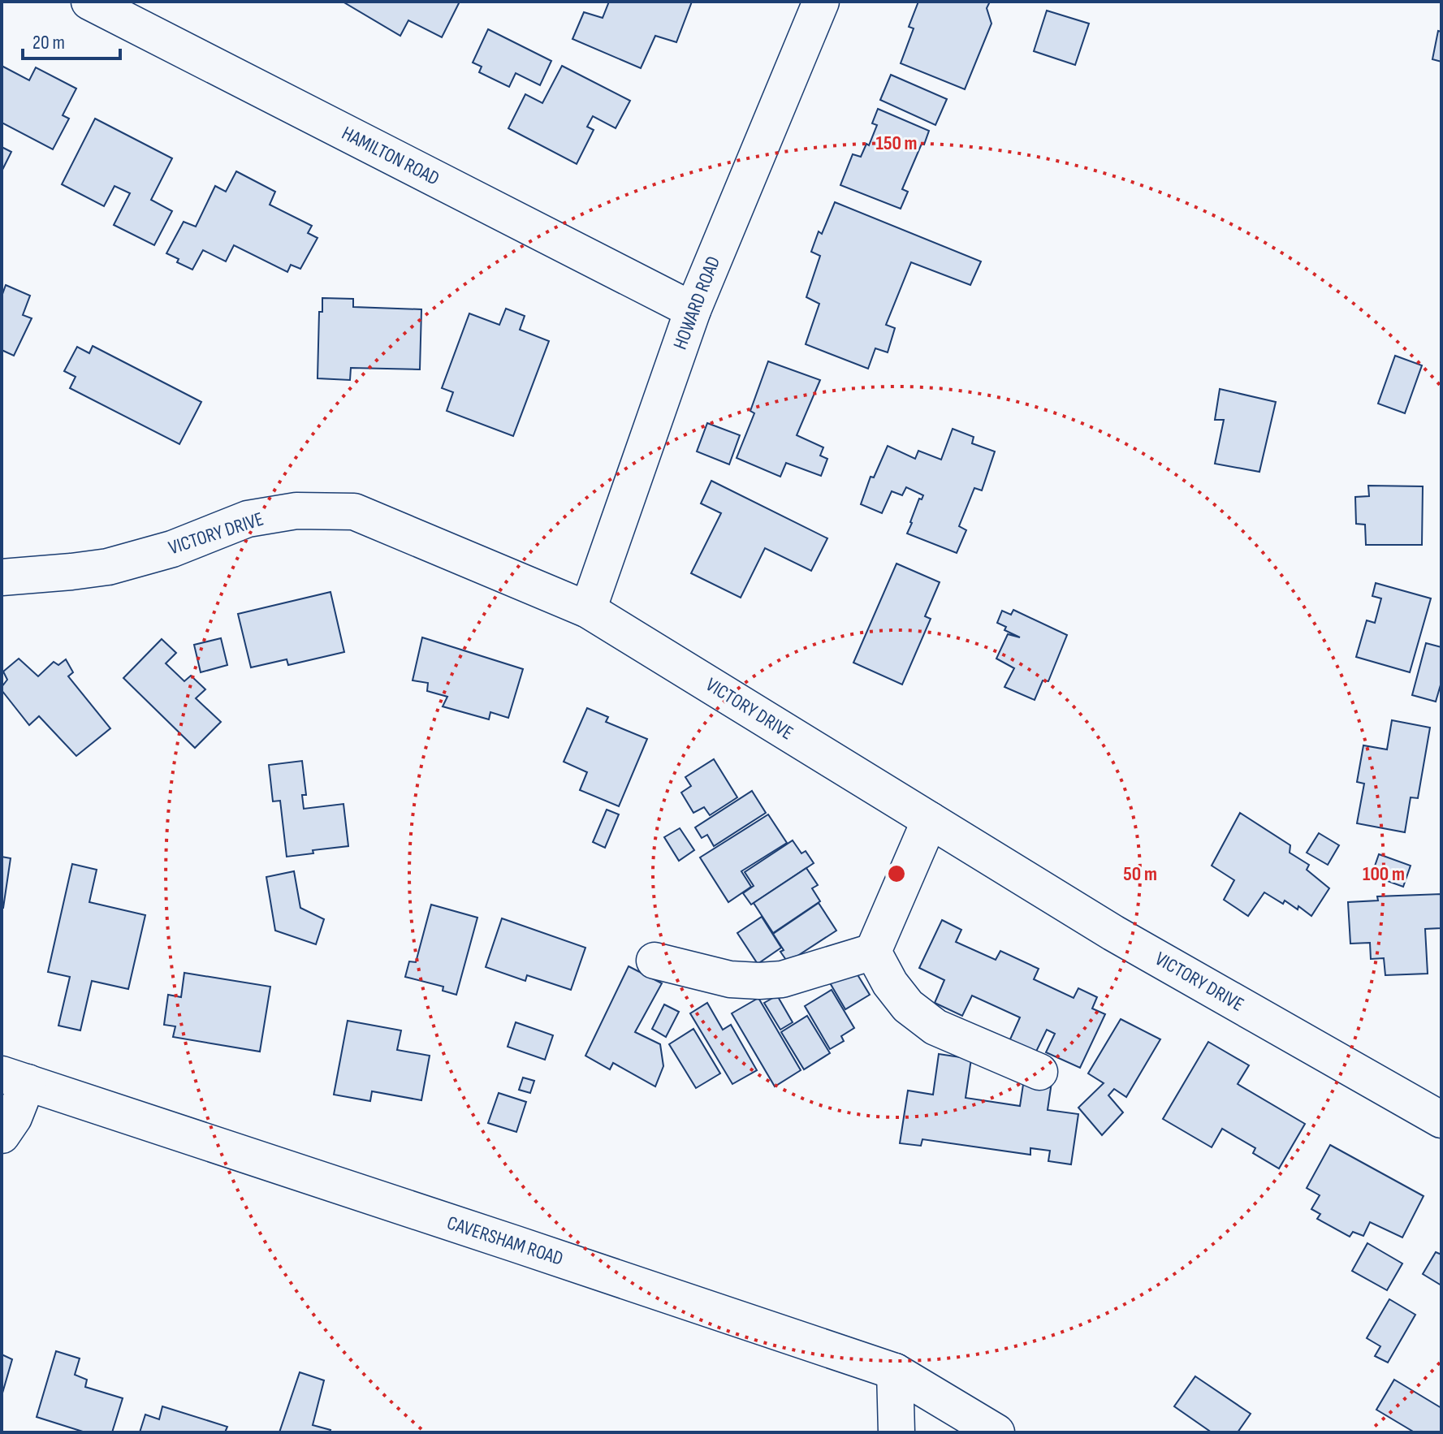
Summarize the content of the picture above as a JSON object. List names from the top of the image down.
{
  "streets": {
    "street": [
      "HAMILTON ROAD",
      "HOWARD ROAD",
      "VICTORY DRIVE",
      "CAVERSHAM ROAD"
    ]
  },
  "crossings": [
    ["HAMILTON ROAD", "HOWARD ROAD"],
    ["HOWARD ROAD", "VICTORY DRIVE"]
  ],
  "scale_bar": "20 m",
  "rings": ["150 m", "50 m", "100 m"]
}
